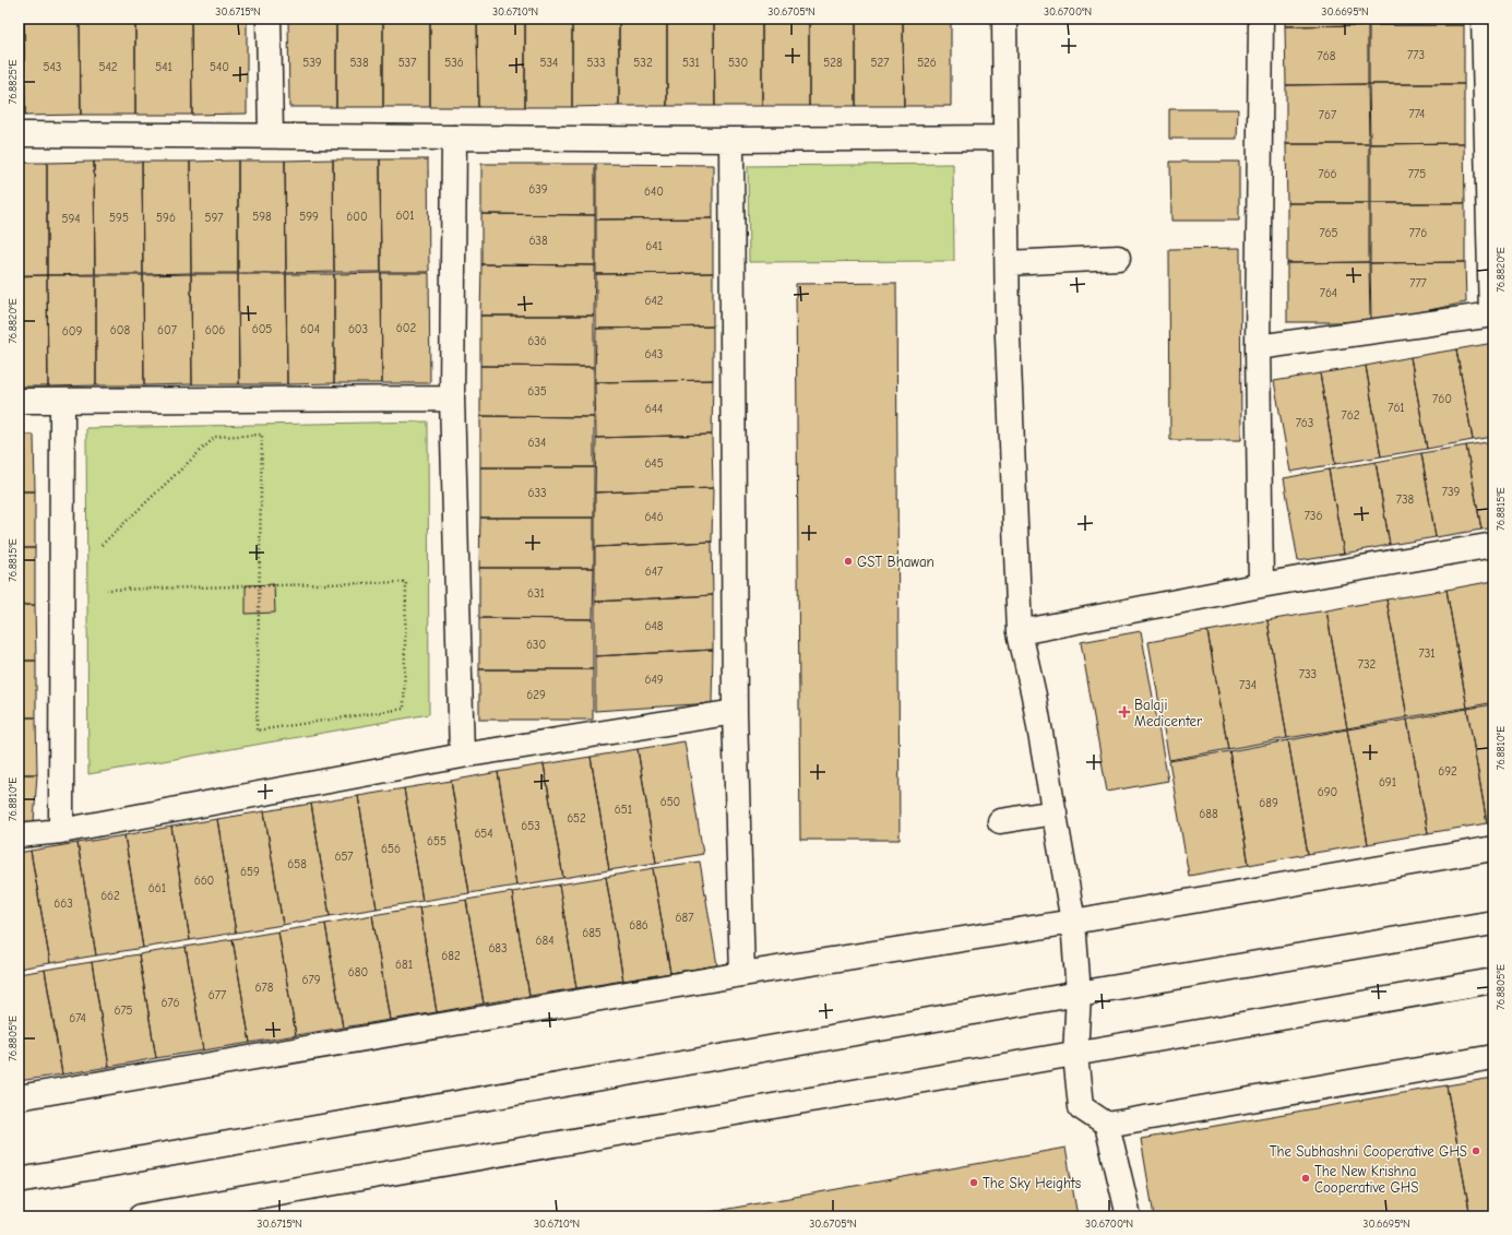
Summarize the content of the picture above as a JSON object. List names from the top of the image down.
{
  "places": {
    "other": [
      "GST Bhawan",
      "The Subhashni Cooperative GHS",
      "The New Krishna Cooperative GHS",
      "The Sky Heights"
    ],
    "health": ["Balaji Medicenter"]
  },
  "house_numbers": [
    "773",
    "768",
    "539",
    "538",
    "537",
    "536",
    "534",
    "533",
    "532",
    "531",
    "530",
    "528",
    "527",
    "526",
    "543",
    "542",
    "541",
    "540",
    "774",
    "767",
    "766",
    "775",
    "639",
    "640",
    "601",
    "598",
    "599",
    "600",
    "595",
    "596",
    "597",
    "594",
    "765",
    "776",
    "638",
    "641",
    "777",
    "764",
    "642",
    "602",
    "605",
    "604",
    "603",
    "608",
    "607",
    "606",
    "609",
    "636",
    "643",
    "635",
    "760",
    "761",
    "644",
    "762",
    "763",
    "634",
    "645",
    "739",
    "633",
    "738",
    "736",
    "646",
    "647",
    "631",
    "648",
    "630",
    "731",
    "732",
    "733",
    "649",
    "734",
    "629",
    "692",
    "691",
    "690",
    "650",
    "689",
    "651",
    "688",
    "652",
    "653",
    "654",
    "655",
    "656",
    "657",
    "658",
    "659",
    "660",
    "661",
    "662",
    "663",
    "687",
    "686",
    "685",
    "684",
    "683",
    "682",
    "681",
    "680",
    "679",
    "678",
    "677",
    "676",
    "675",
    "674"
  ],
  "coordinates": [
    "30.6715°N",
    "30.6710°N",
    "30.6705°N",
    "30.6700°N",
    "30.6695°N",
    "76.8825°E",
    "76.8820°E",
    "76.8815°E",
    "76.8810°E",
    "76.8805°E"
  ]
}
